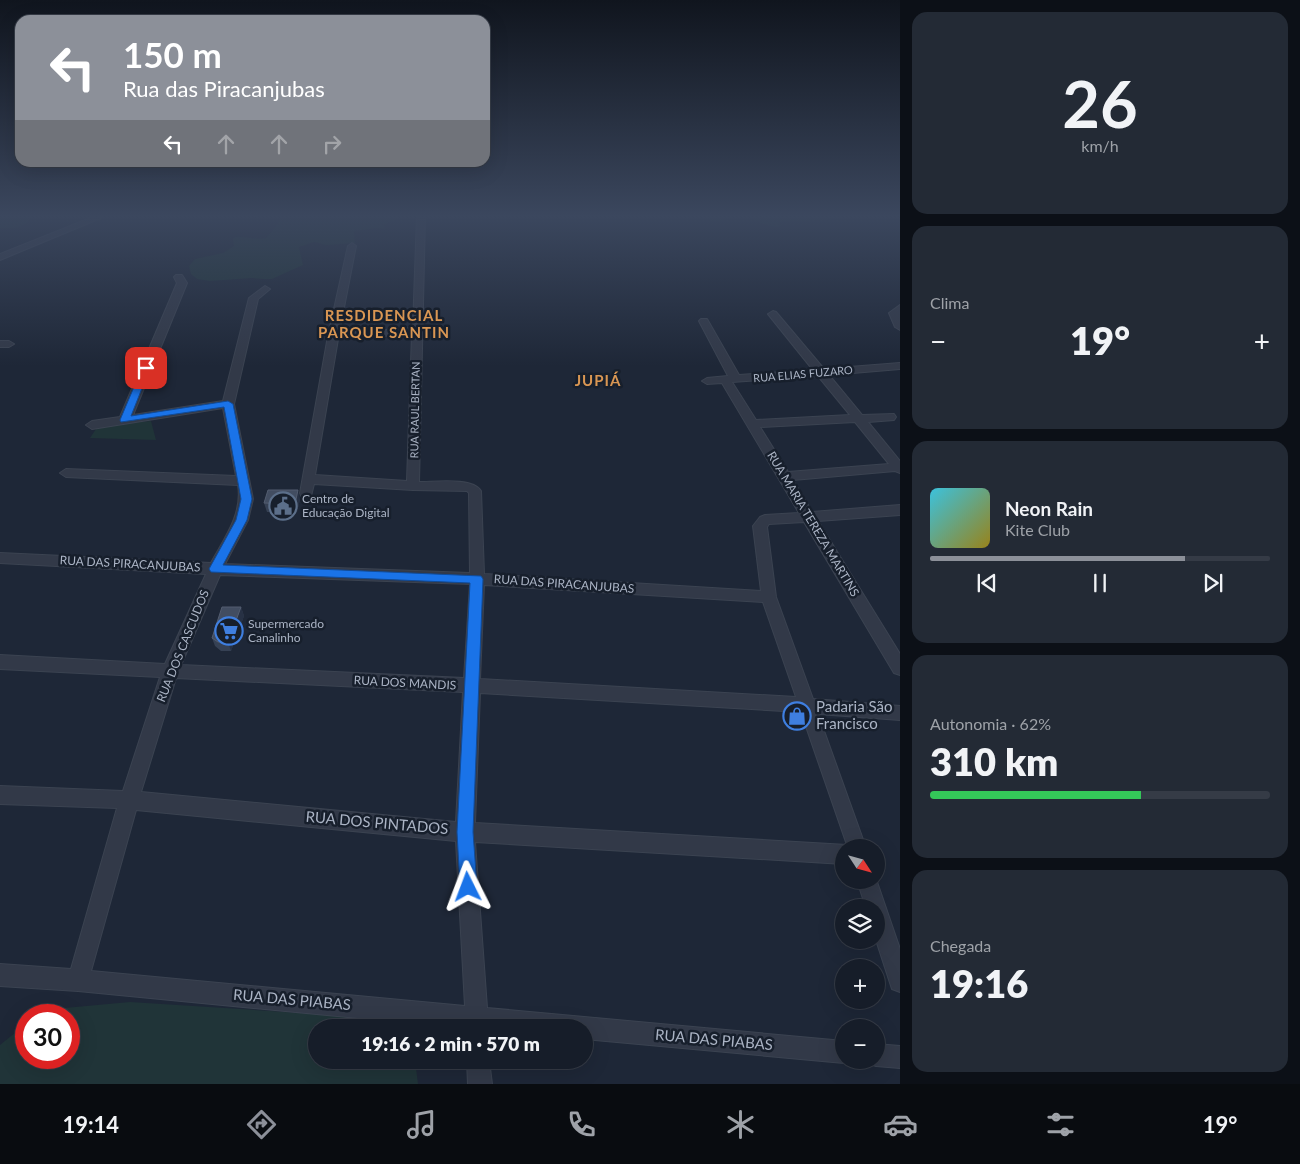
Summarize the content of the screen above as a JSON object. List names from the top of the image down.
{
  "streets": {
    "street": [
      "RUA ELIAS FUZARO",
      "RUA RAUL BERTAN",
      "RUA MARIA TEREZA MARTINS",
      "RUA DAS PIRACANJUBAS",
      "RUA DOS CASCUDOS",
      "RUA DOS MANDIS",
      "RUA DOS PINTADOS",
      "RUA DAS PIABAS"
    ]
  },
  "crossings": [
    ["RUA ELIAS FUZARO", "RUA MARIA TEREZA MARTINS"],
    ["RUA DAS PIRACANJUBAS", "RUA DOS CASCUDOS"],
    ["RUA DOS CASCUDOS", "RUA DOS MANDIS"],
    ["RUA DOS CASCUDOS", "RUA DOS PINTADOS"],
    ["RUA DOS CASCUDOS", "RUA DAS PIABAS"]
  ],
  "districts": ["RESDIDENCIAL PARQUE SANTIN", "JUPIÁ"],
  "places": {
    "public building": ["Centro de Educação Digital"],
    "supermarket": ["Supermercado Canalinho"],
    "shop": ["Padaria São Francisco"]
  },
  "north": "bottom right",
  "page": {
    "tile": [
      ["26", "km/h"],
      "Clima",
      ["Autonomia · 62%", "310 km"],
      ["Chegada", "19:16"]
    ],
    "turn": ["150 m", "Rua das Piracanjubas"],
    "heat": ["−", "19°", "+"],
    "song": ["Neon Rain", "Kite Club"],
    "map_buttons": ["+", "−"],
    "limit": "30",
    "trip": "19:16 · 2 min · 570 m",
    "tabs": ["19:14", "19°"]
  }
}
